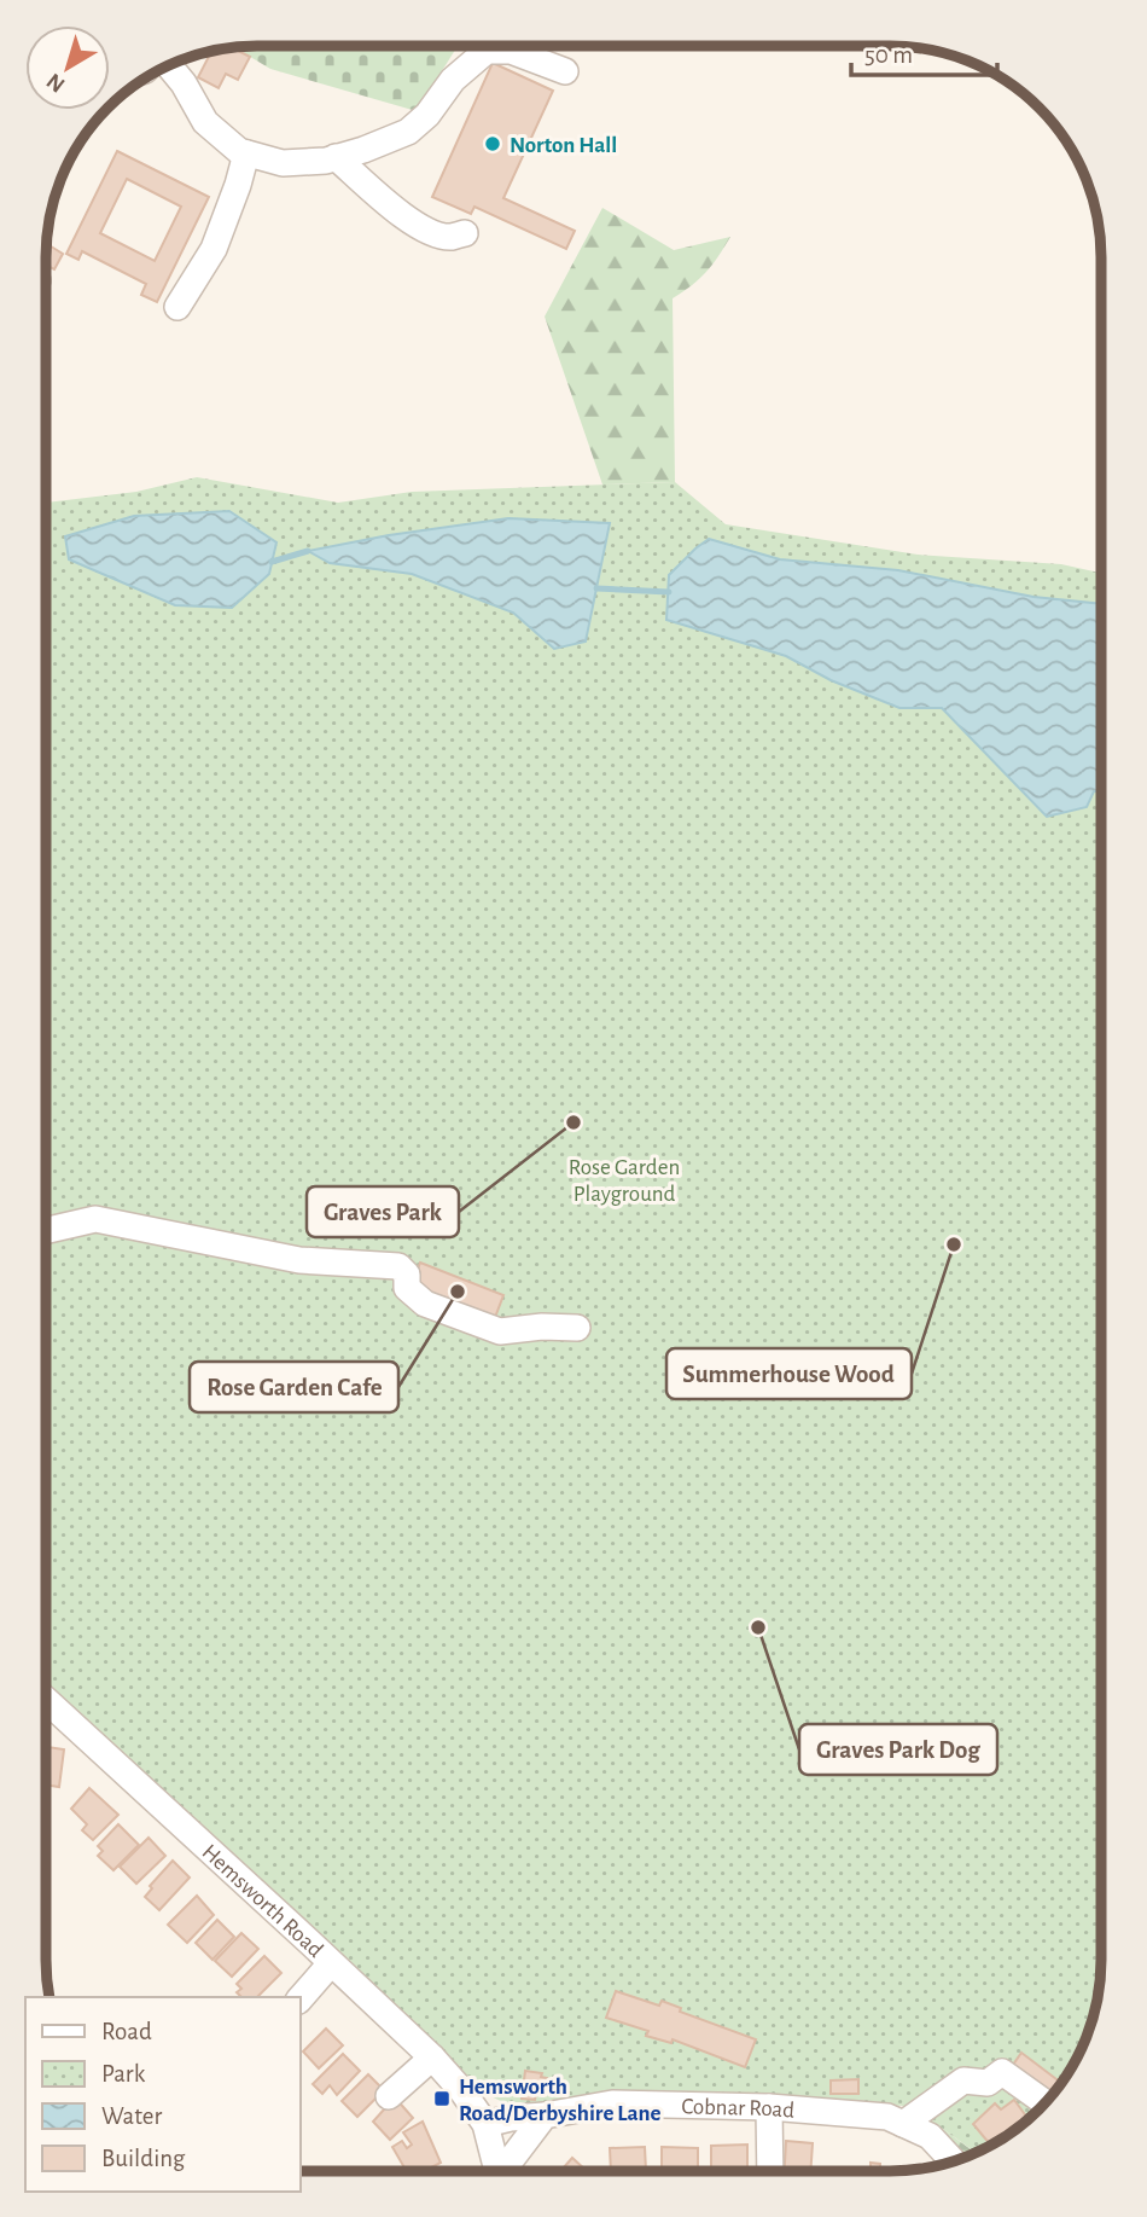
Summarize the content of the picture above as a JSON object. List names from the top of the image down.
{
  "streets": {
    "street": ["Hemsworth Road", "Cobnar Road"]
  },
  "crossings": [
    ["Hemsworth Road", "Cobnar Road"]
  ],
  "parks": ["Rose Garden Playground"],
  "places": {
    "other": [
      "Norton Hall",
      "Graves Park",
      "Summerhouse Wood",
      "Rose Garden Cafe",
      "Graves Park Dog"
    ],
    "transit": ["Hemsworth Road/Derbyshire Lane"]
  },
  "legend": [
    "Road",
    "Park",
    "Water",
    "Building"
  ],
  "scale_bar": "50 m",
  "north": "bottom left"
}
